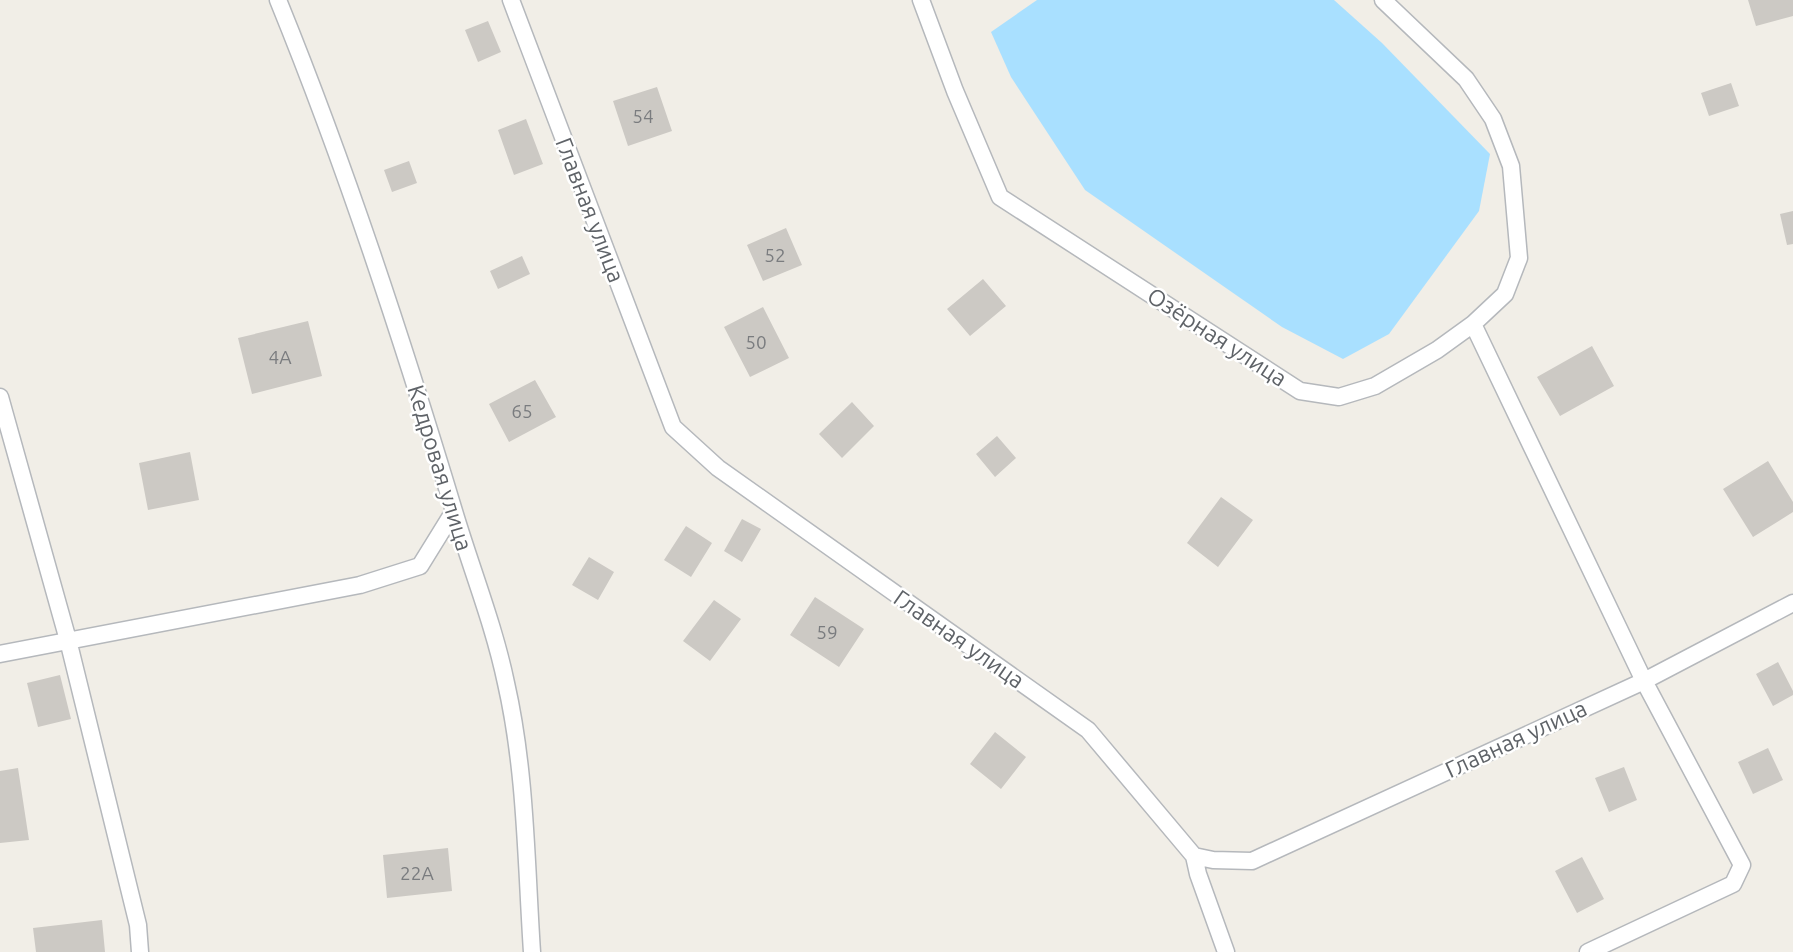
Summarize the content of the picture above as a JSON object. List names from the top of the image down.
{
  "streets": {
    "lane": ["Главная улица", "Озёрная улица", "Кедровая улица"]
  },
  "house_numbers": [
    "54",
    "52",
    "50",
    "4А",
    "65",
    "59",
    "22А"
  ]
}
